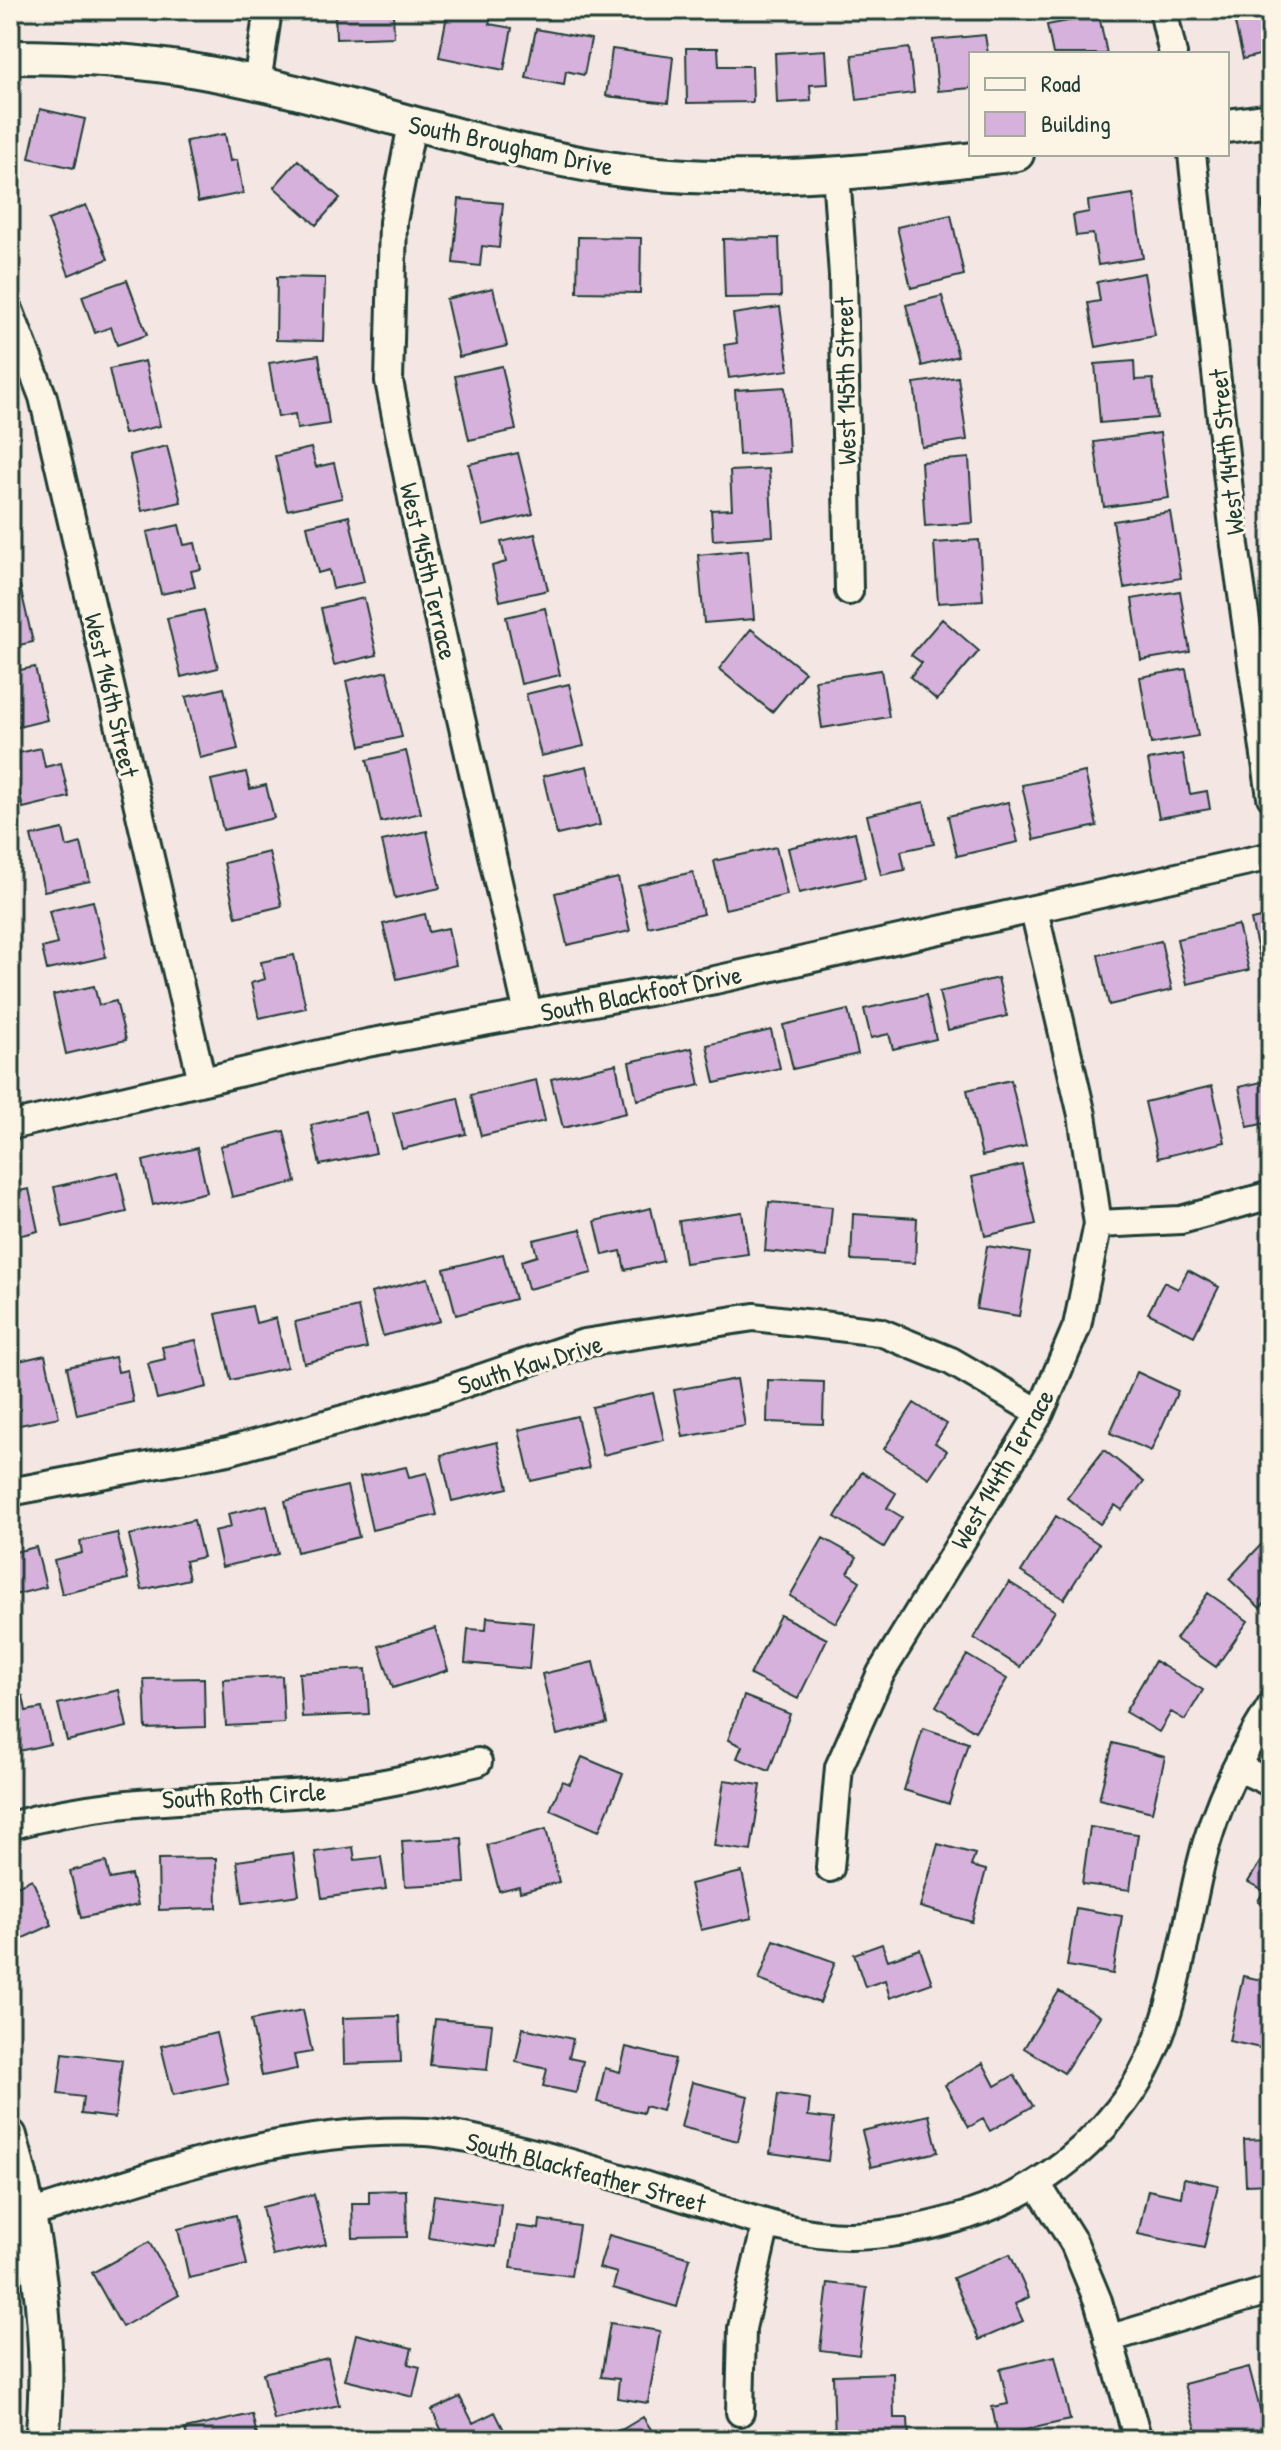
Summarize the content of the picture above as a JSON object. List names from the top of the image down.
{
  "streets": {
    "street": [
      "South Brougham Drive",
      "West 145th Street",
      "West 144th Street",
      "West 145th Terrace",
      "West 146th Street",
      "South Blackfoot Drive",
      "South Kaw Drive",
      "West 144th Terrace",
      "South Roth Circle",
      "South Blackfeather Street"
    ]
  },
  "crossings": [
    ["South Brougham Drive", "West 145th Street"],
    ["South Brougham Drive", "West 145th Terrace"],
    ["West 145th Terrace", "South Blackfoot Drive"],
    ["West 146th Street", "South Blackfoot Drive"],
    ["South Blackfoot Drive", "West 144th Terrace"],
    ["South Kaw Drive", "West 144th Terrace"]
  ],
  "legend": ["Road", "Building"]
}
